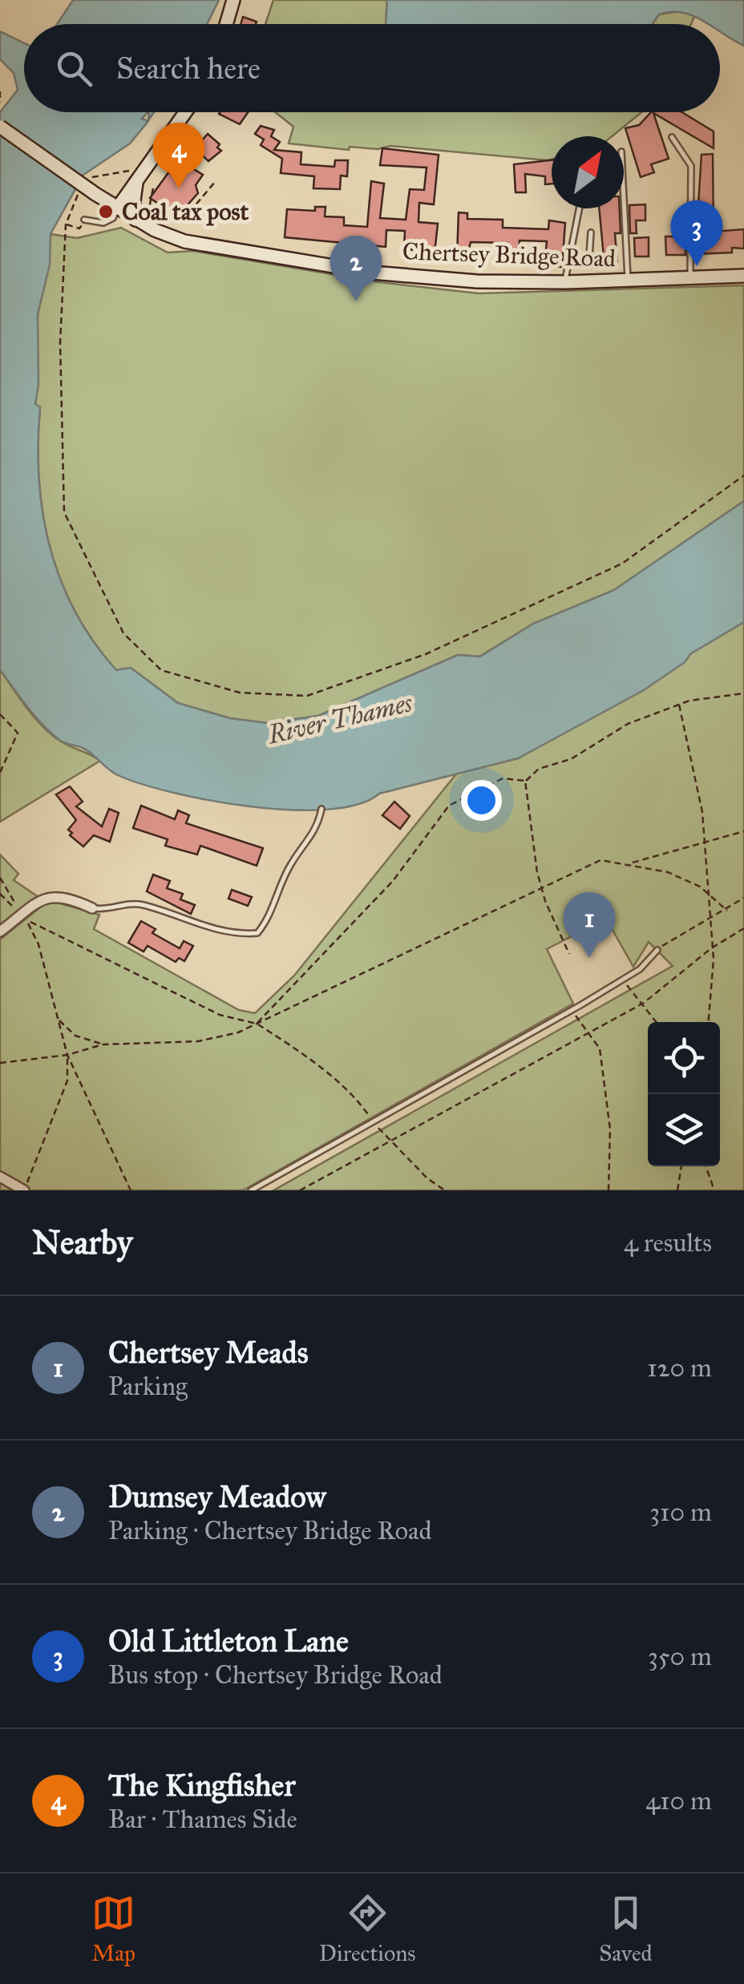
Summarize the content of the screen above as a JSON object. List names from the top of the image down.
{
  "streets": {
    "main road": ["Chertsey Bridge Road"]
  },
  "water": ["River Thames"],
  "places": ["Coal tax post"],
  "north": "top right",
  "page": {
    "search": "Search here",
    "pins": [
      "4",
      "3",
      "2",
      "1"
    ],
    "heading": ["Nearby", "4 results"],
    "list": [
      {
        "mark": "1",
        "name": "Chertsey Meads",
        "note": "Parking",
        "value": "120 m"
      },
      {
        "mark": "2",
        "name": "Dumsey Meadow",
        "note": "Parking · Chertsey Bridge Road",
        "value": "310 m"
      },
      {
        "mark": "3",
        "name": "Old Littleton Lane",
        "note": "Bus stop · Chertsey Bridge Road",
        "value": "350 m"
      },
      {
        "mark": "4",
        "name": "The Kingfisher",
        "note": "Bar · Thames Side",
        "value": "410 m"
      }
    ],
    "nav": ["Map", "Directions", "Saved"]
  }
}
